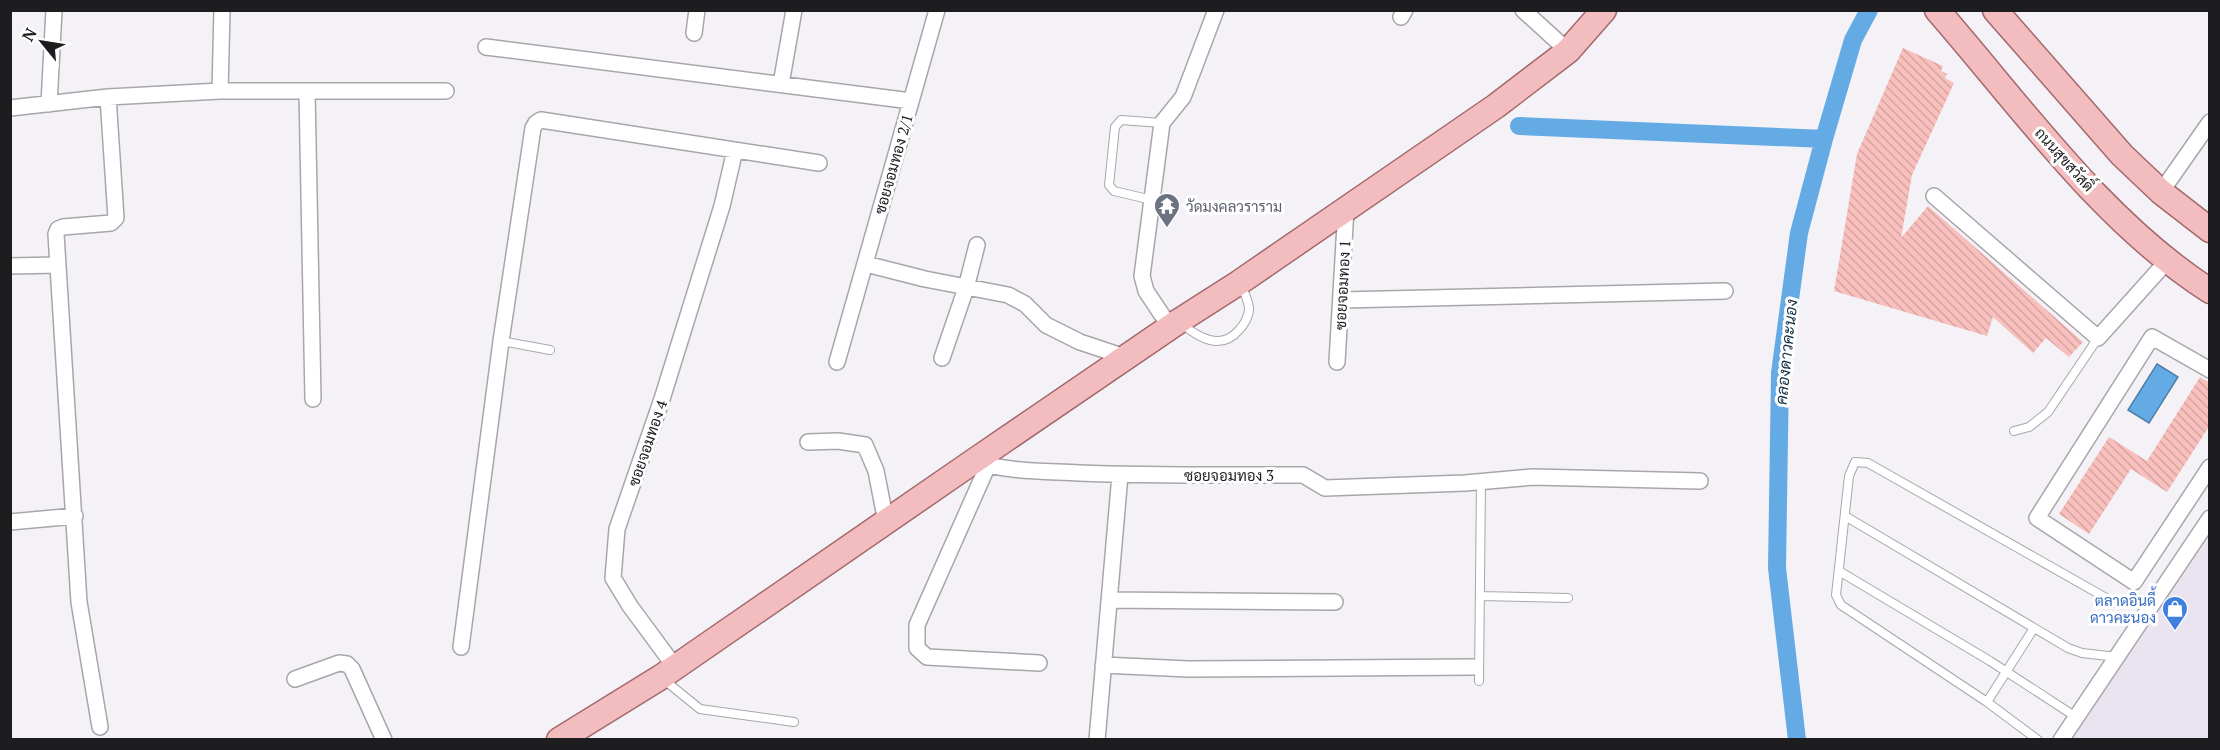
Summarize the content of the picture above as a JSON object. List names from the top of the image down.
{
  "streets": {
    "main road": ["ถนนสุขสวัสดิ์"],
    "street": [
      "ซอยจอมทอง 2/1",
      "ซอยจอมทอง 1",
      "ซอยจอมทอง 4",
      "ซอยจอมทอง 3"
    ]
  },
  "water": ["คลองดาวคะนอง"],
  "places": {
    "temple": ["วัดมงคลวราราม"],
    "shop": ["ตลาดอินดี้ ดาวคะนอง"]
  },
  "north": "top left"
}
